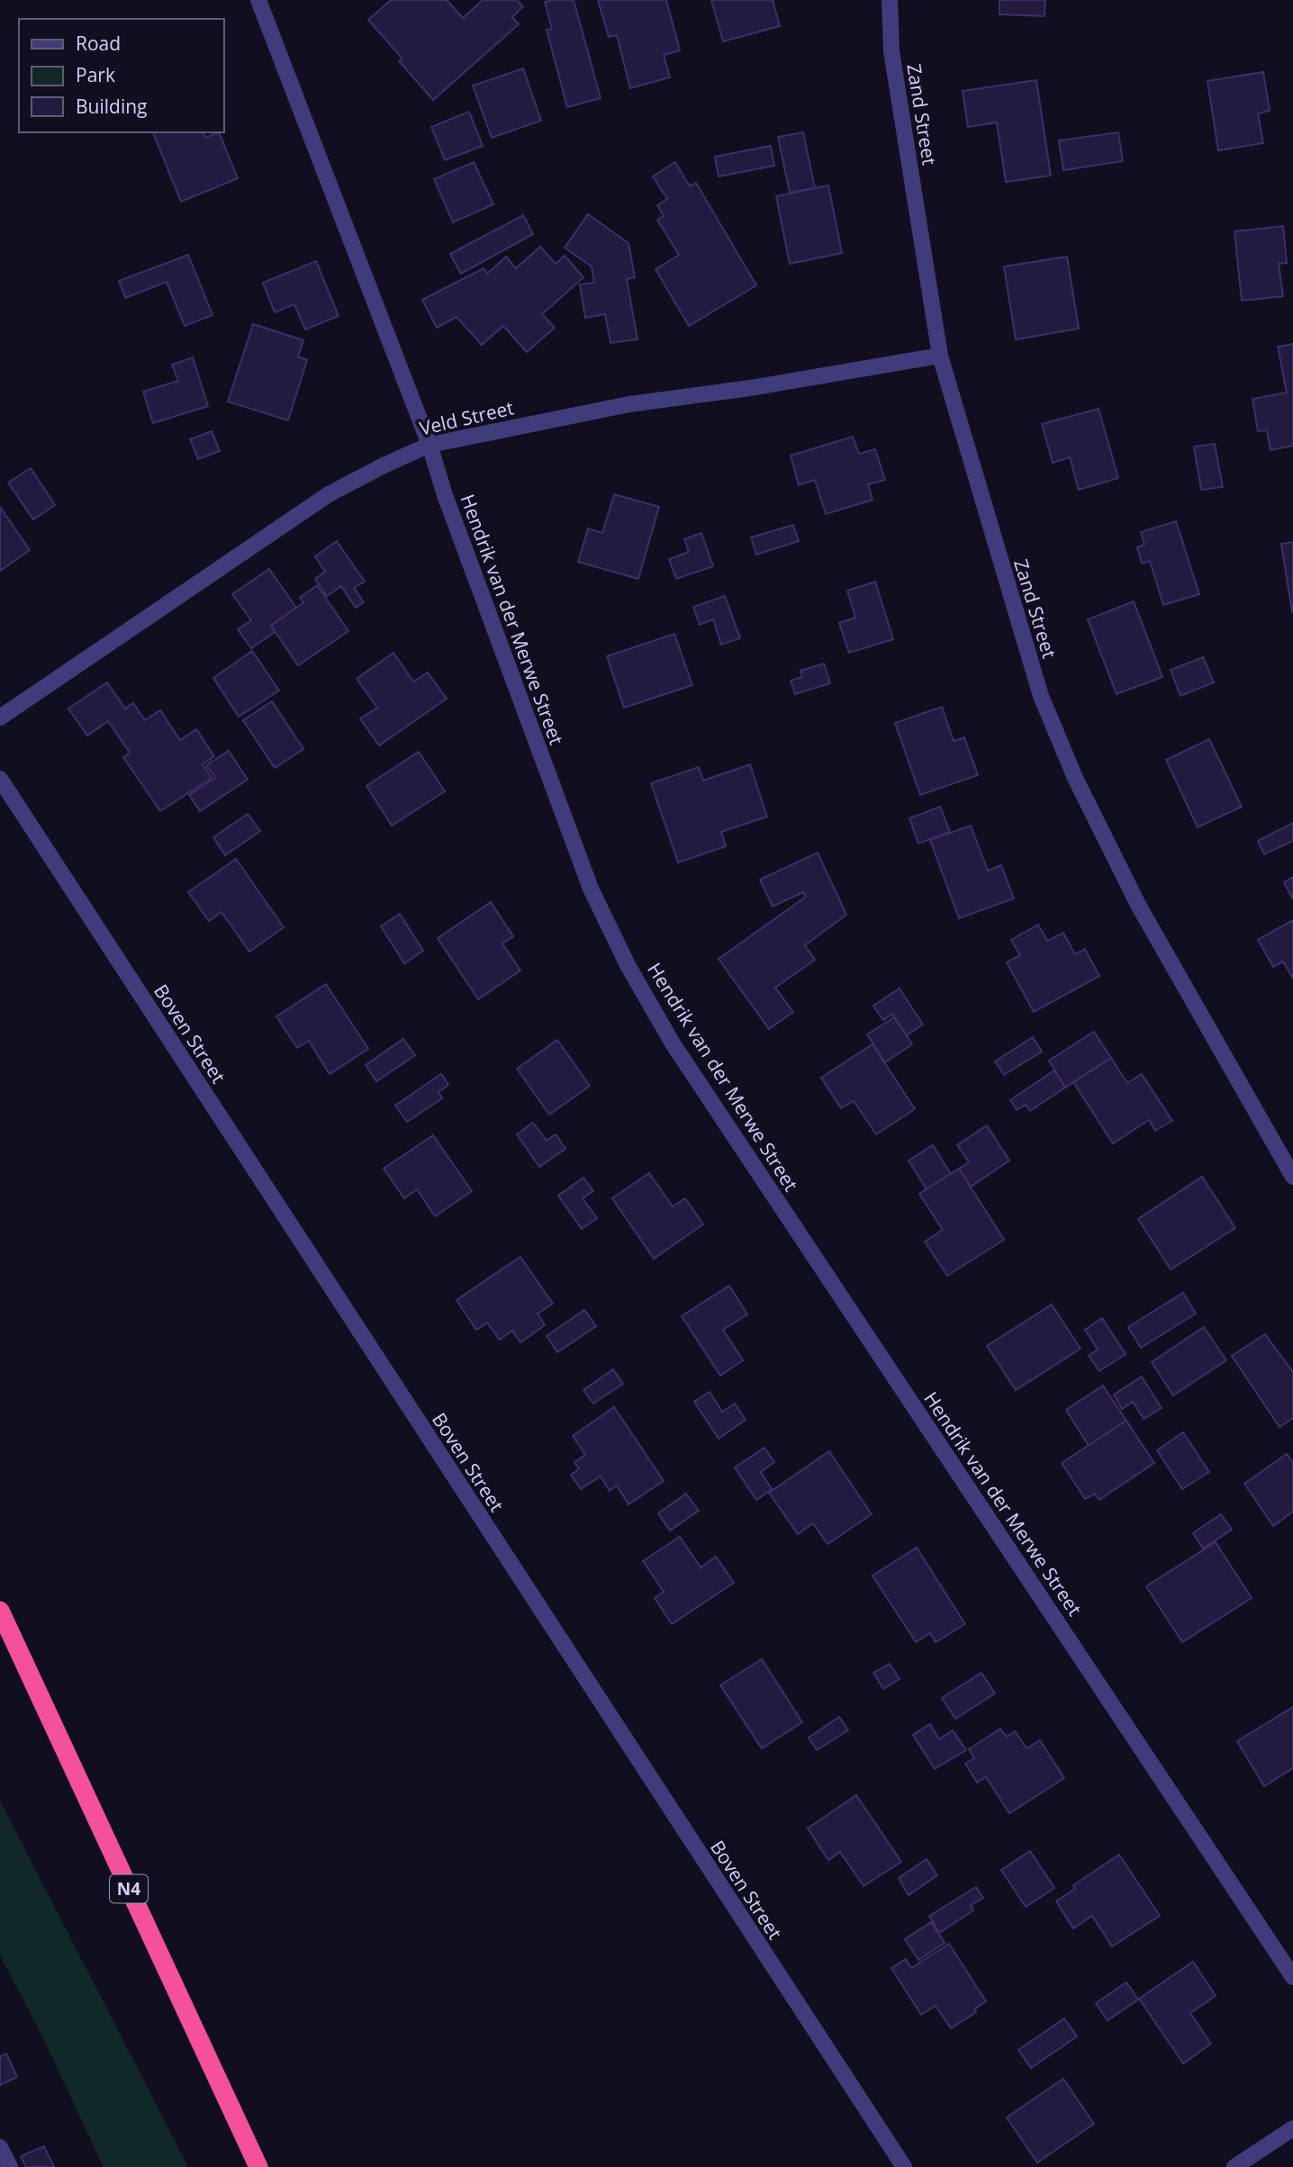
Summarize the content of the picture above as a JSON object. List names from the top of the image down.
{
  "streets": {
    "highway": ["N4"],
    "street": [
      "Zand Street",
      "Veld Street",
      "Hendrik van der Merwe Street",
      "Boven Street"
    ]
  },
  "crossings": [
    ["Zand Street", "Veld Street"],
    ["Veld Street", "Hendrik van der Merwe Street"]
  ],
  "legend": ["Road", "Park", "Building"]
}
